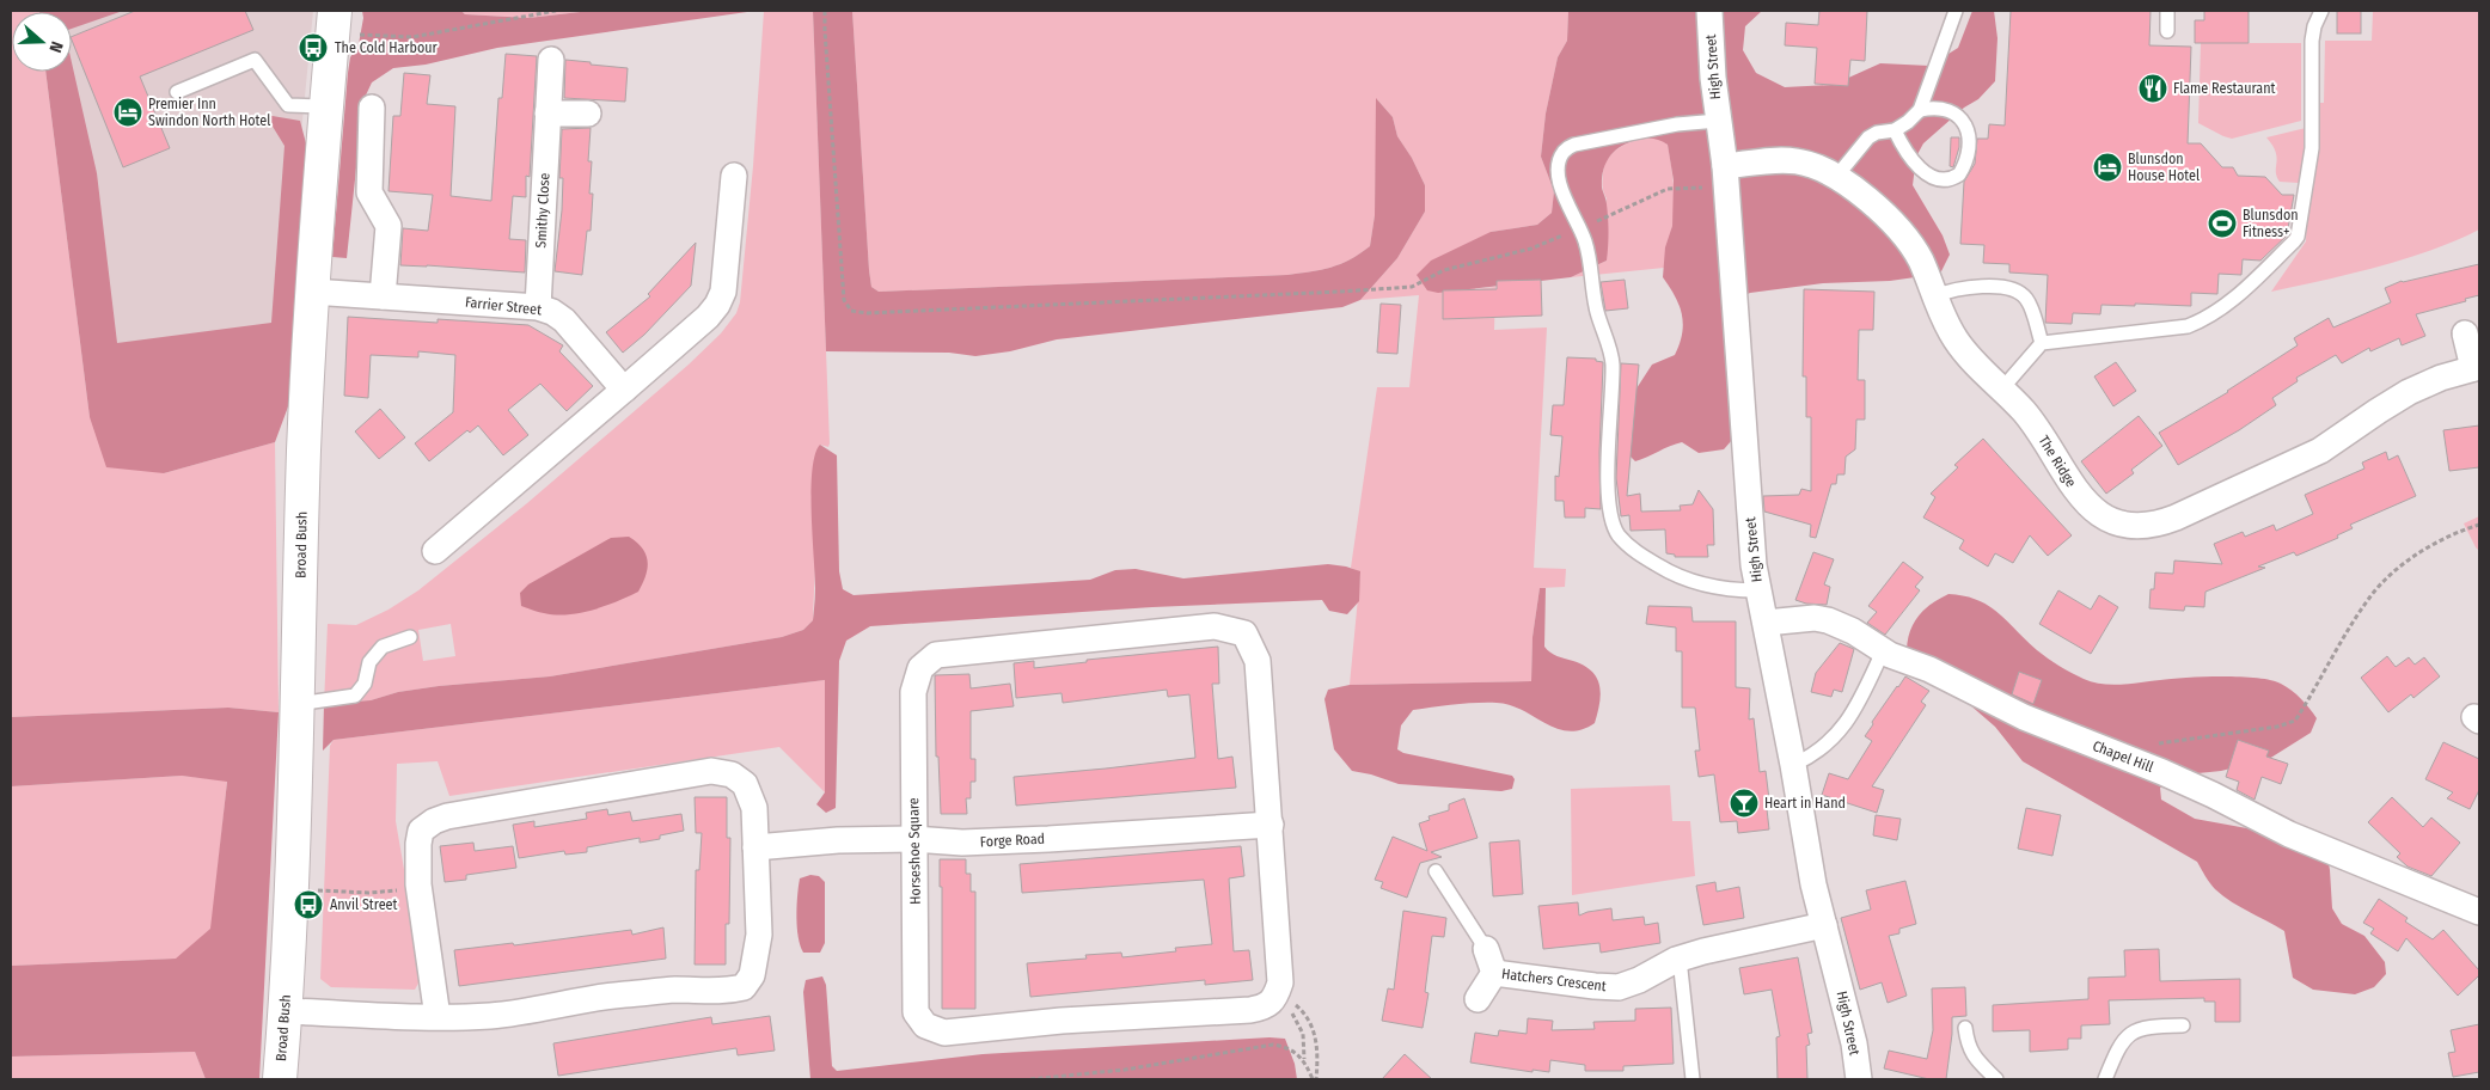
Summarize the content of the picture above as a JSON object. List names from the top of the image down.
{
  "streets": {
    "main road": ["Broad Bush"],
    "street": [
      "High Street",
      "Smithy Close",
      "Farrier Street",
      "The Ridge",
      "Chapel Hill",
      "Forge Road",
      "Horseshoe Square",
      "Hatchers Crescent"
    ]
  },
  "crossings": [
    ["High Street", "The Ridge"],
    ["High Street", "Chapel Hill"],
    ["High Street", "Hatchers Crescent"],
    ["Smithy Close", "Farrier Street"],
    ["Farrier Street", "Broad Bush"],
    ["Forge Road", "Horseshoe Square"]
  ],
  "places": {
    "bus stop": ["The Cold Harbour", "Anvil Street"],
    "restaurant": ["Flame Restaurant"],
    "hotel": ["Premier Inn Swindon North Hotel", "Blunsdon House Hotel"],
    "sports": ["Blunsdon Fitness+"],
    "bar": ["Heart in Hand"]
  },
  "north": "right"
}
